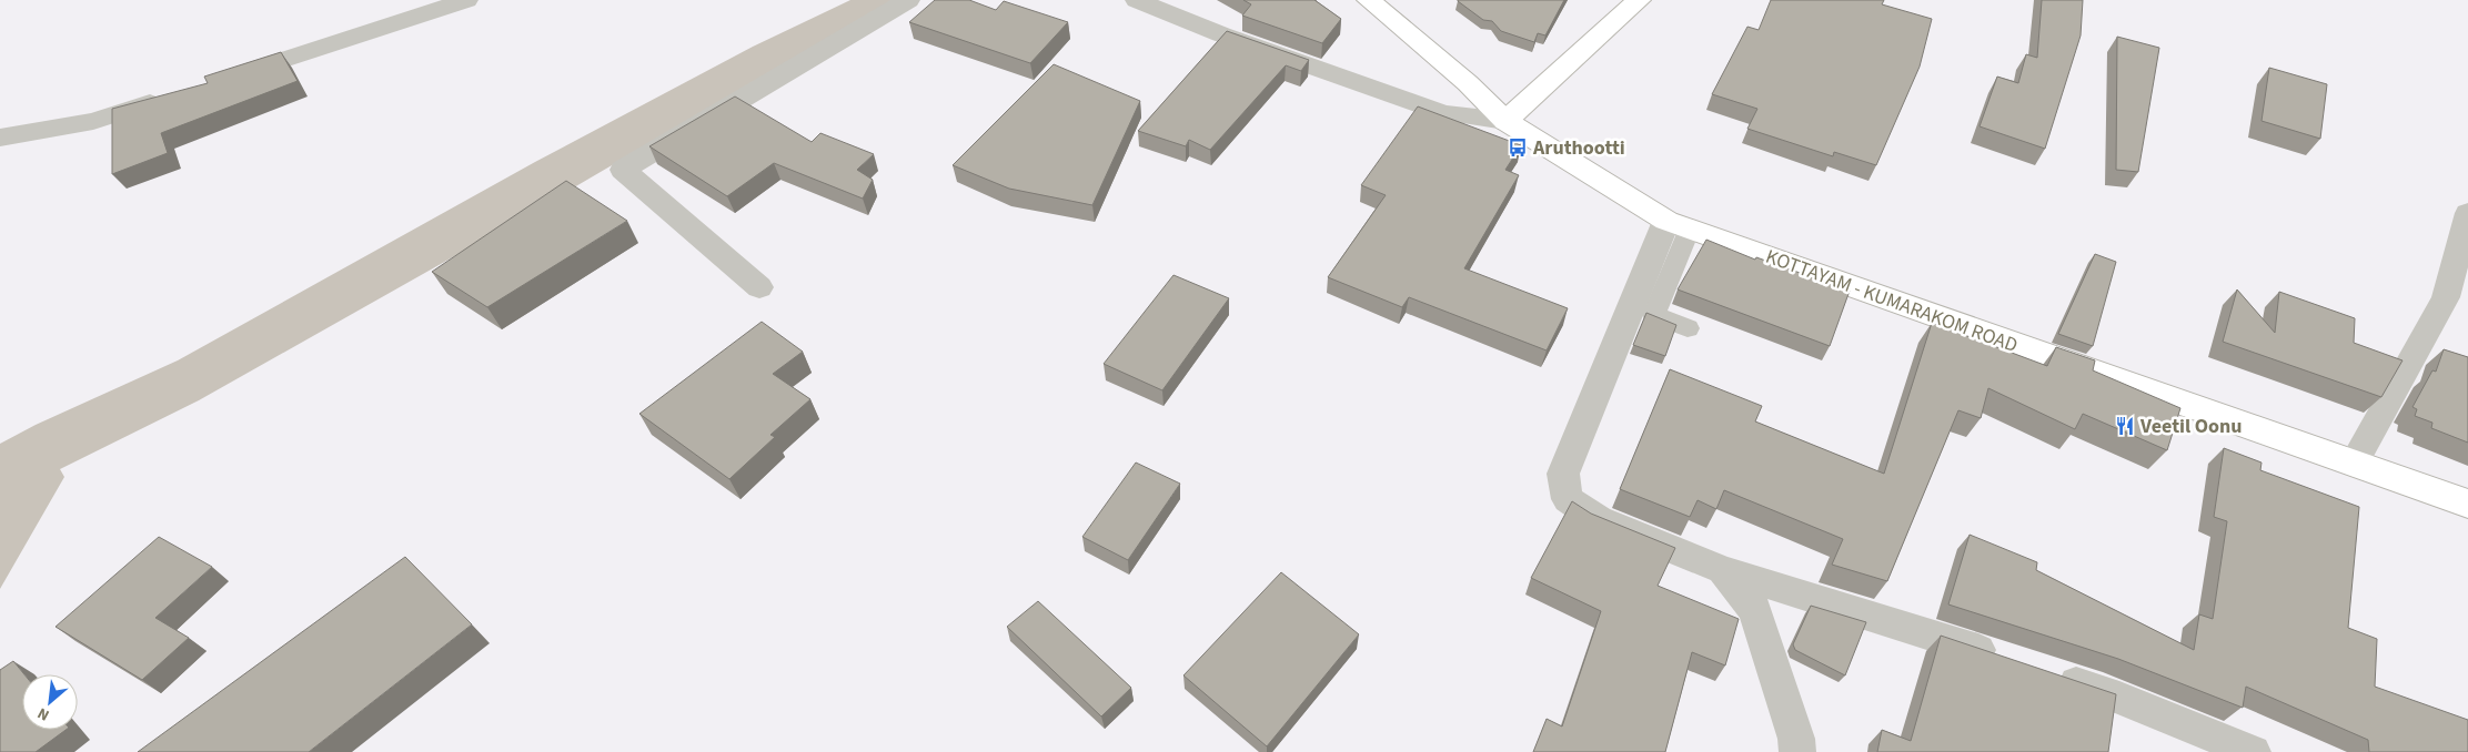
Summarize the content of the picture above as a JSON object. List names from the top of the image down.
{
  "streets": {
    "main road": ["KOTTAYAM - KUMARAKOM ROAD"]
  },
  "places": {
    "bus stop": ["Aruthootti"],
    "restaurant": ["Veetil Oonu"]
  },
  "north": "bottom left"
}
